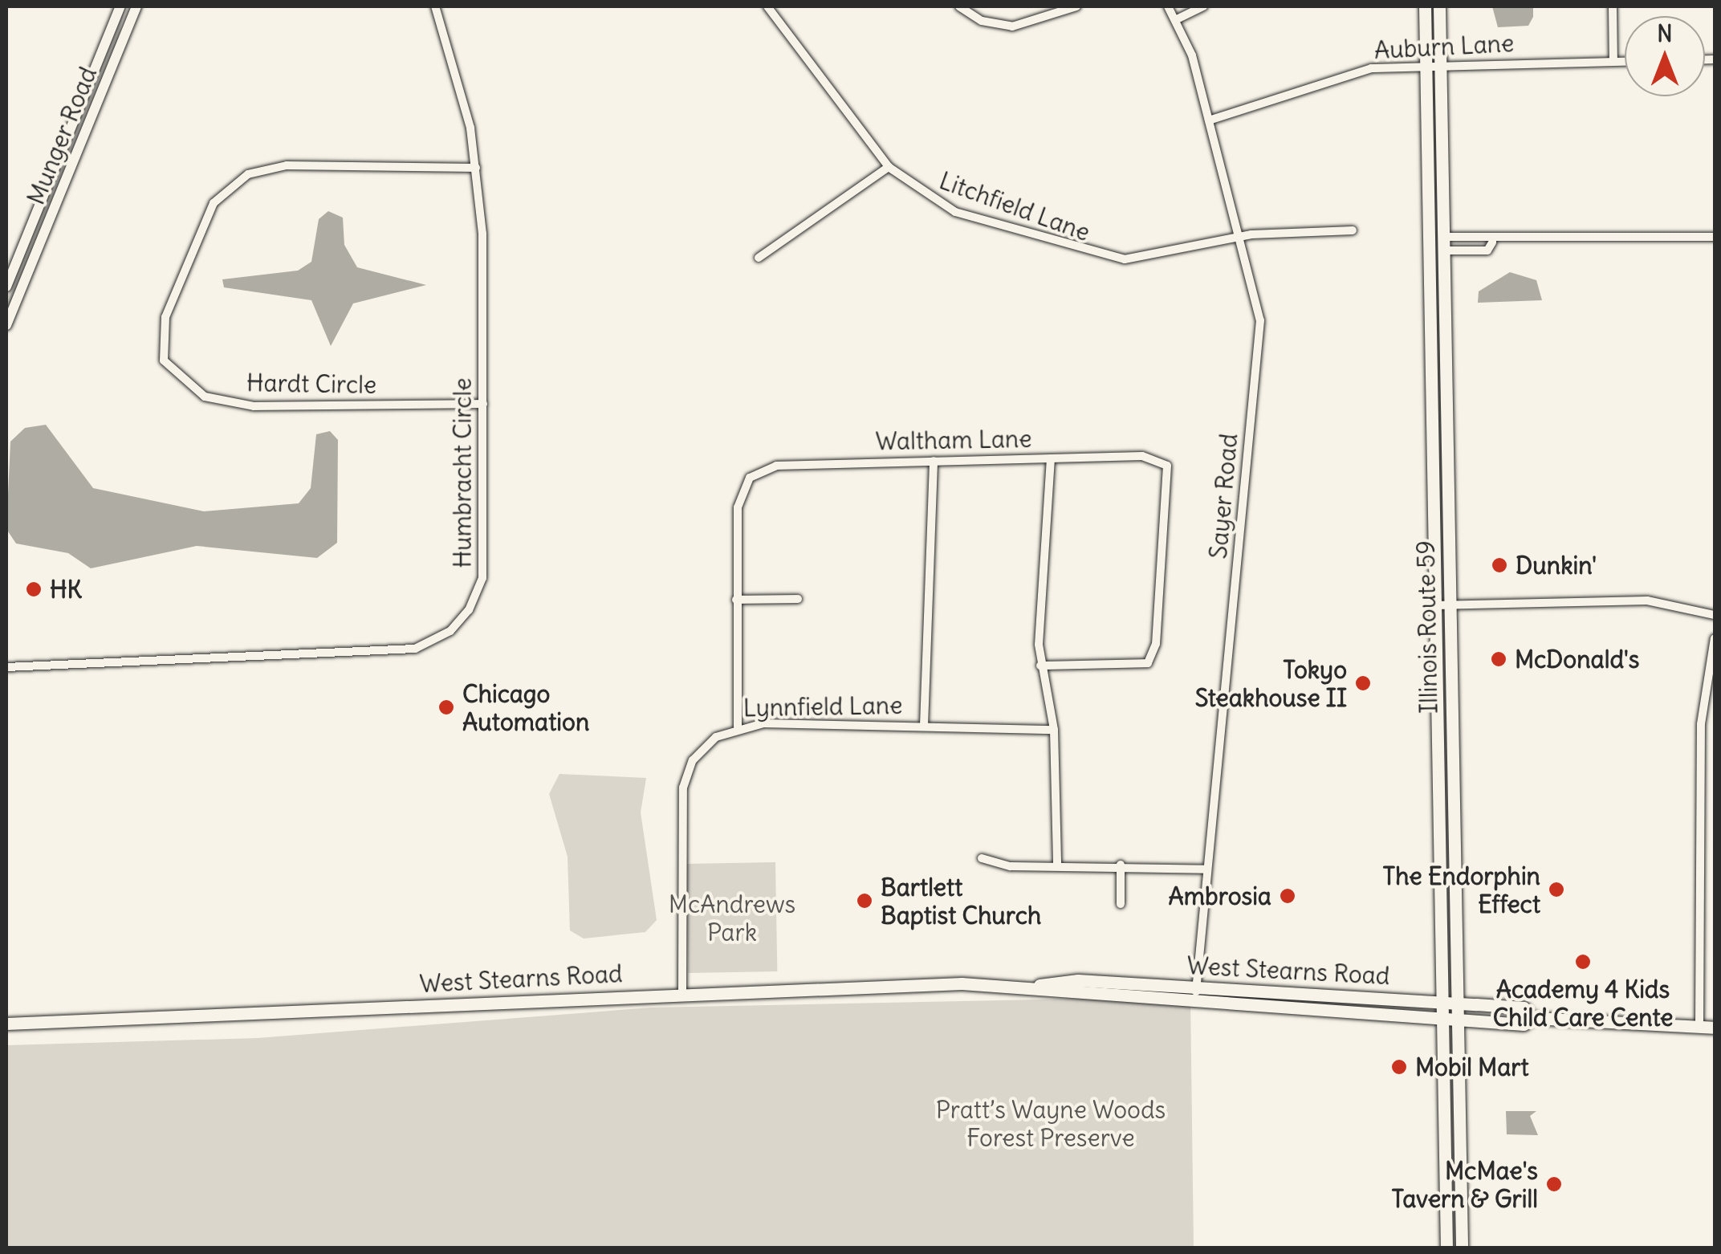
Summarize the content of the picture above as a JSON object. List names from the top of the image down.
{
  "streets": {
    "main road": ["Illinois Route 59", "West Stearns Road"],
    "street": [
      "Auburn Lane",
      "Munger Road",
      "Litchfield Lane",
      "Hardt Circle",
      "Waltham Lane",
      "Humbracht Circle",
      "Sayer Road",
      "Lynnfield Lane"
    ]
  },
  "crossings": [
    ["Auburn Lane", "Sayer Road"],
    ["Auburn Lane", "Illinois Route 59"],
    ["Litchfield Lane", "Sayer Road"],
    ["Hardt Circle", "Humbracht Circle"],
    ["Sayer Road", "West Stearns Road"],
    ["Illinois Route 59", "West Stearns Road"],
    ["Lynnfield Lane", "West Stearns Road"]
  ],
  "parks": ["McAndrews Park", "Pratt’s Wayne Woods Forest Preserve"],
  "places": [
    "Dunkin'",
    "HK",
    "McDonald's",
    "Tokyo Steakhouse II",
    "Chicago Automation",
    "The Endorphin Effect",
    "Ambrosia",
    "Bartlett Baptist Church",
    "Academy 4 Kids Child Care Cente",
    "Mobil Mart",
    "McMae's Tavern & Grill"
  ],
  "north": "top"
}
